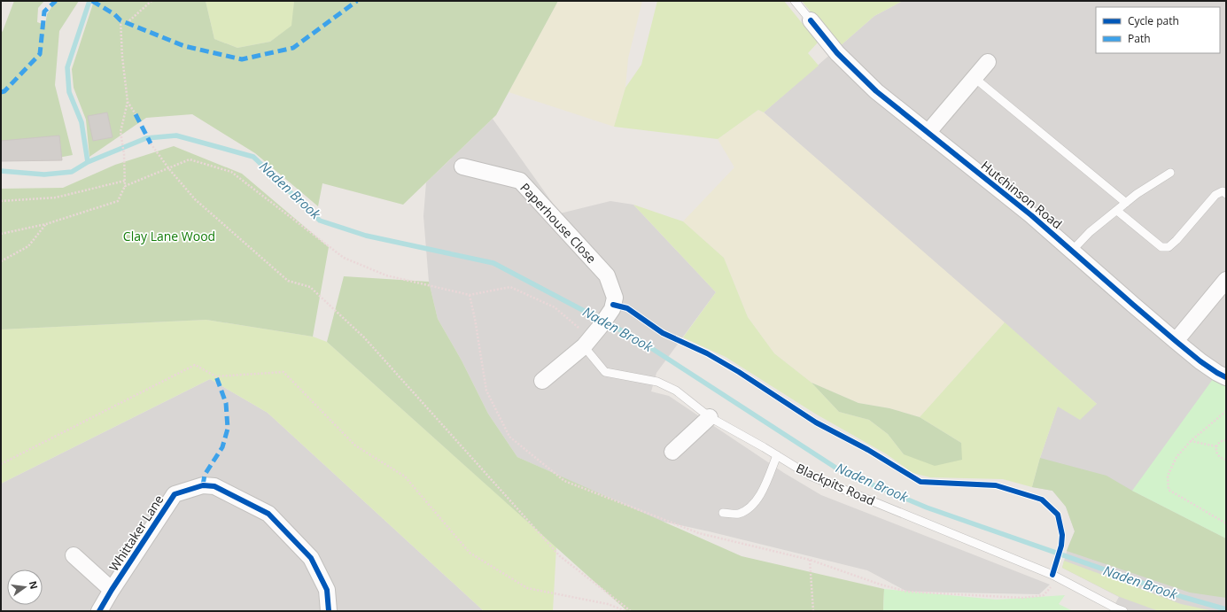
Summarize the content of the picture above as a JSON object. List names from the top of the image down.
{
  "streets": {
    "street": ["Hutchinson Road", "Paperhouse Close", "Whittaker Lane"],
    "lane": ["Blackpits Road"]
  },
  "crossings": [
    ["Paperhouse Close", "Blackpits Road"]
  ],
  "water": ["Naden Brook"],
  "parks": ["Clay Lane Wood"],
  "legend": ["Cycle path", "Path"],
  "north": "right"
}
